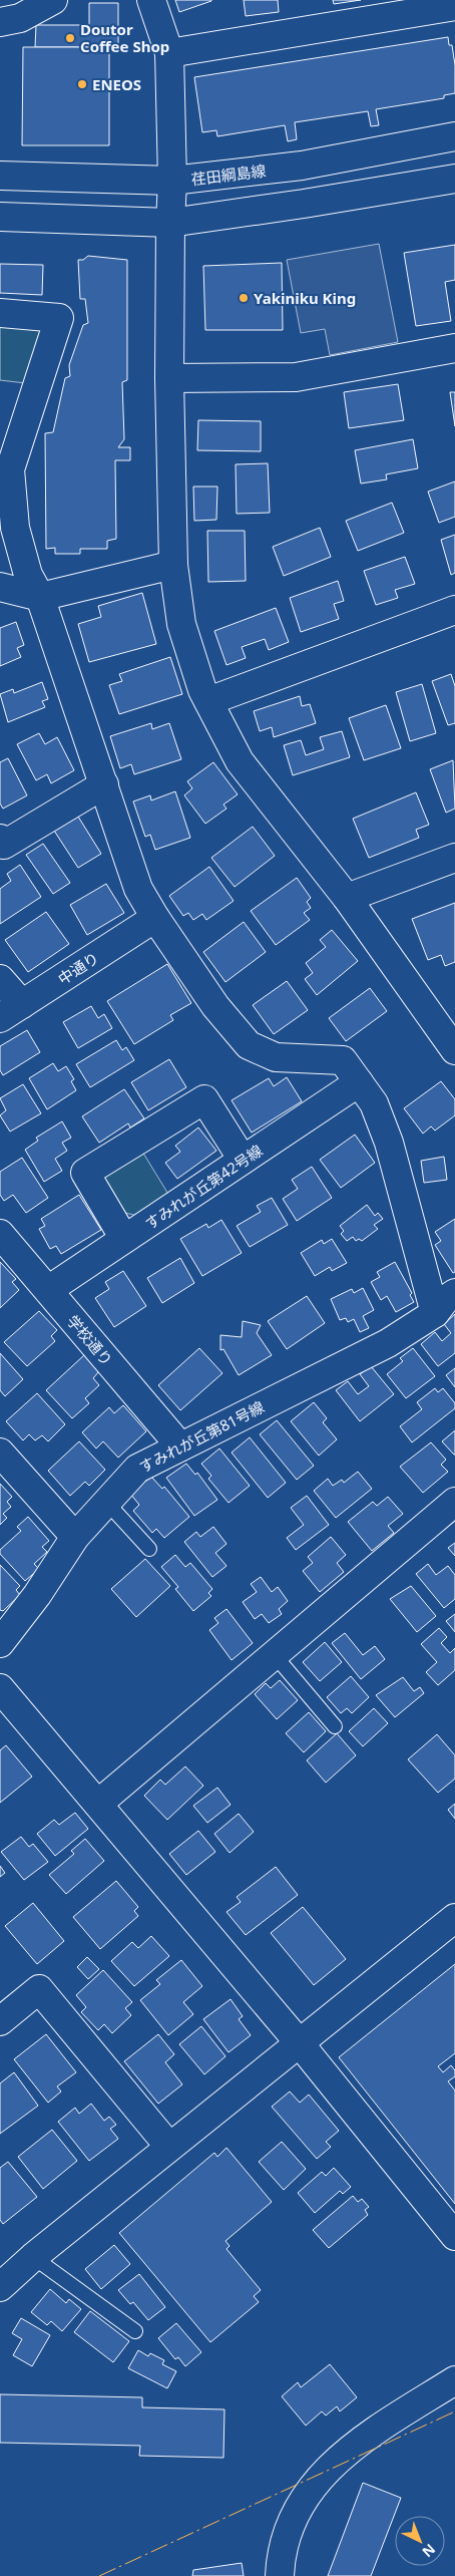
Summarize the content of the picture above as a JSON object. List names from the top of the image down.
{
  "streets": {
    "street": [
      "荏田綱島線",
      "中通り",
      "すみれが丘第42号線",
      "学校通り",
      "すみれが丘第81号線"
    ]
  },
  "crossings": [
    ["すみれが丘第42号線", "学校通り"],
    ["学校通り", "すみれが丘第81号線"]
  ],
  "places": ["Doutor Coffee Shop", "ENEOS", "Yakiniku King"],
  "north": "bottom right"
}
